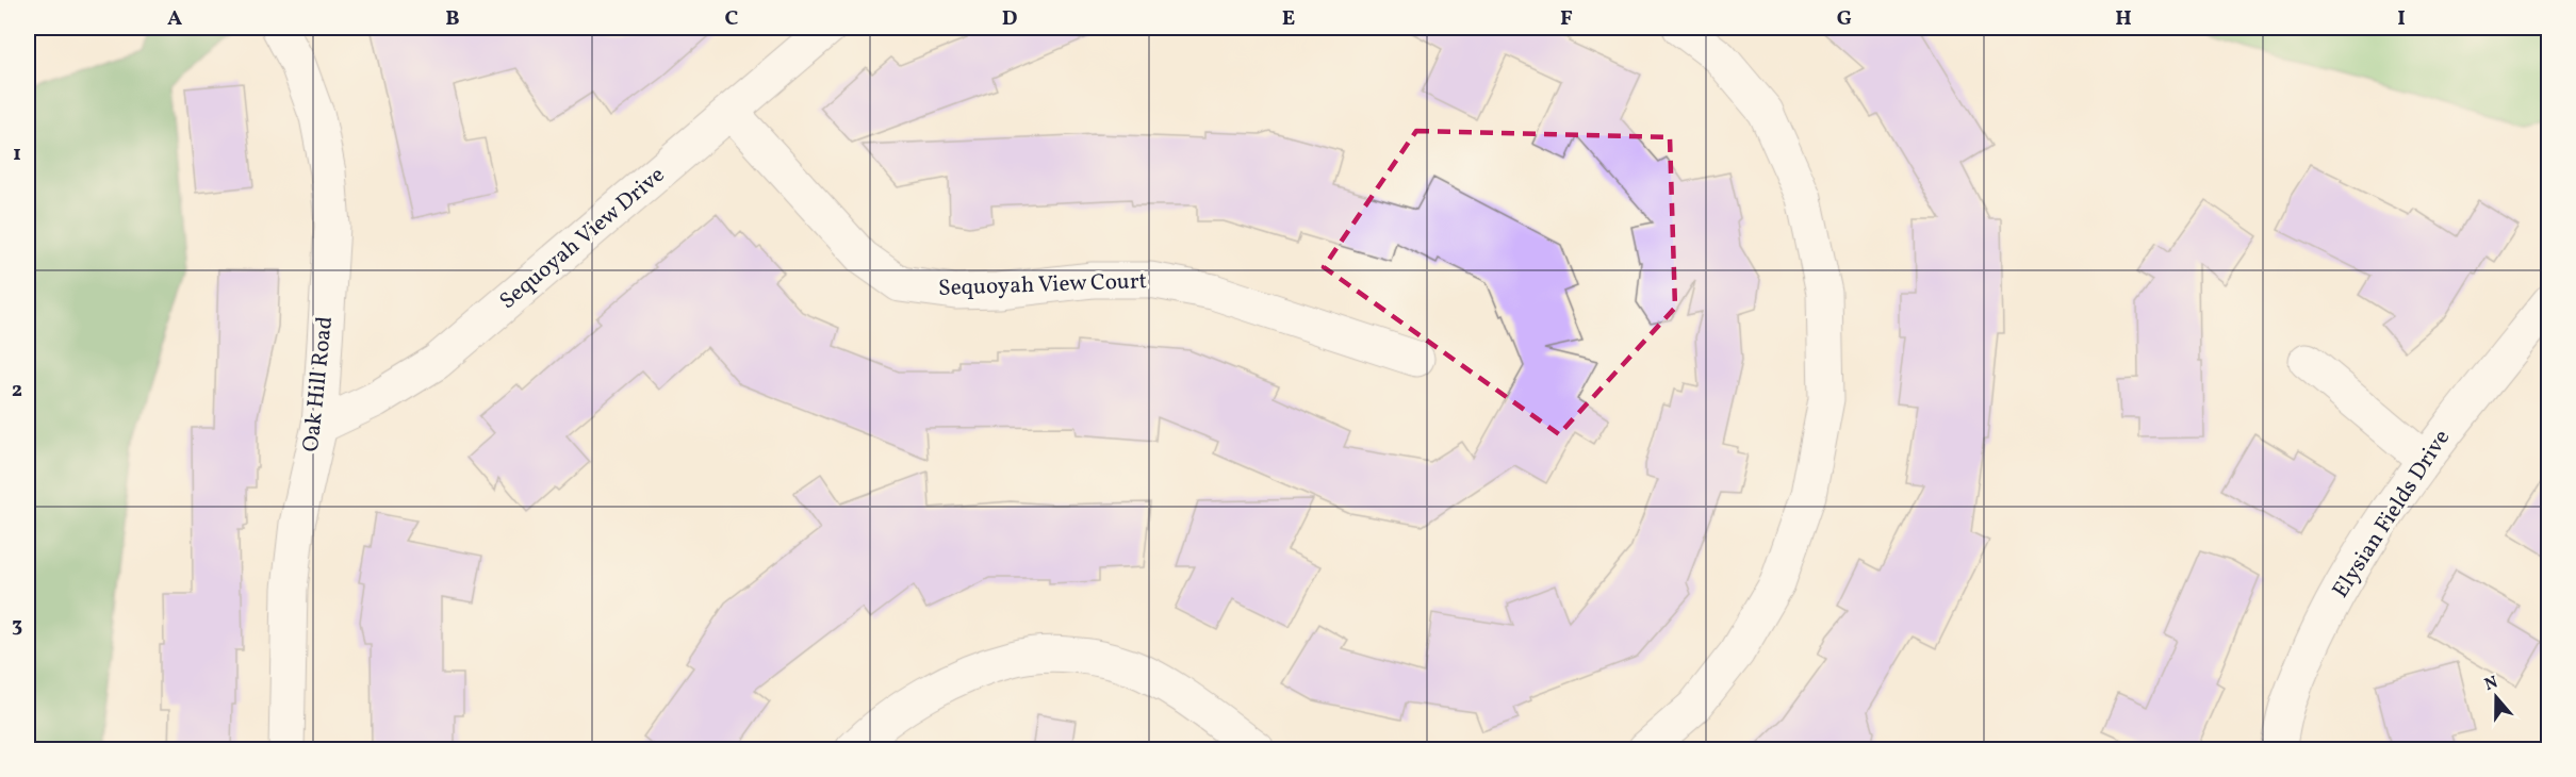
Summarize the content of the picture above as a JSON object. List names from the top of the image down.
{
  "streets": {
    "street": [
      "Sequoyah View Drive",
      "Sequoyah View Court",
      "Oak Hill Road",
      "Elysian Fields Drive"
    ]
  },
  "crossings": [
    ["Sequoyah View Drive", "Sequoyah View Court"],
    ["Sequoyah View Drive", "Oak Hill Road"]
  ],
  "north": "top",
  "grid": {
    "columns": [
      "A",
      "B",
      "C",
      "D",
      "E",
      "F",
      "G",
      "H",
      "I"
    ],
    "rows": ["1", "2", "3"]
  }
}
